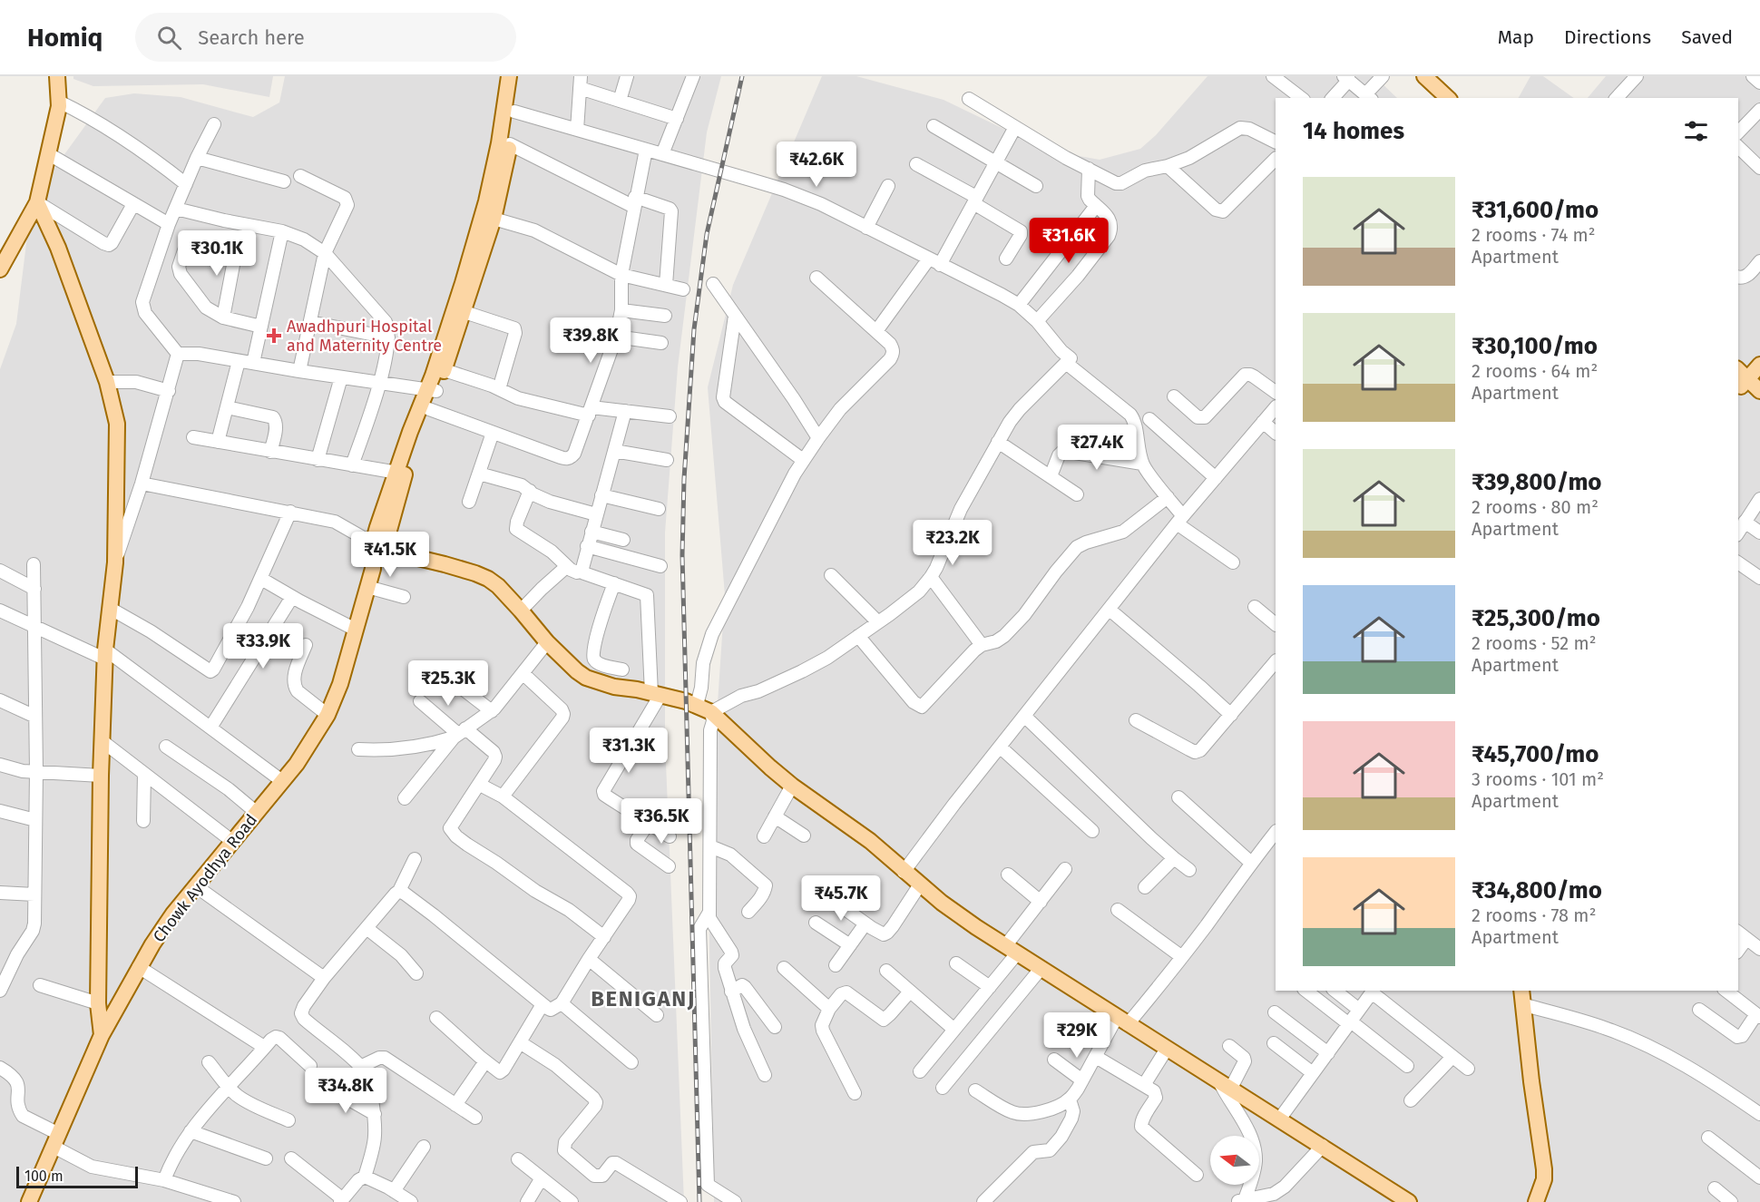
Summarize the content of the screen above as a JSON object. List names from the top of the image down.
{
  "streets": {
    "main road": ["Chowk Ayodhya Road"]
  },
  "districts": ["BENIGANJ"],
  "places": {
    "health": ["Awadhpuri Hospital and Maternity Centre"]
  },
  "scale_bar": "100 m",
  "north": "left",
  "page": {
    "header": "Homiq",
    "search": "Search here",
    "nav": ["Map", "Directions", "Saved"],
    "heading": "14 homes",
    "price": [
      "₹42.6K",
      "₹31.6K",
      "₹30.1K",
      "₹39.8K",
      "₹27.4K",
      "₹23.2K",
      "₹41.5K",
      "₹33.9K",
      "₹25.3K",
      "₹31.3K",
      "₹36.5K",
      "₹45.7K",
      "₹29K",
      "₹34.8K"
    ],
    "list": [
      {
        "name": "₹31,600/mo",
        "note": "2 rooms · 74 m² · Apartment"
      },
      {
        "name": "₹30,100/mo",
        "note": "2 rooms · 64 m² · Apartment"
      },
      {
        "name": "₹39,800/mo",
        "note": "2 rooms · 80 m² · Apartment"
      },
      {
        "name": "₹25,300/mo",
        "note": "2 rooms · 52 m² · Apartment"
      },
      {
        "name": "₹45,700/mo",
        "note": "3 rooms · 101 m² · Apartment"
      },
      {
        "name": "₹34,800/mo",
        "note": "2 rooms · 78 m² · Apartment"
      }
    ],
    "scale": "100 m"
  }
}
